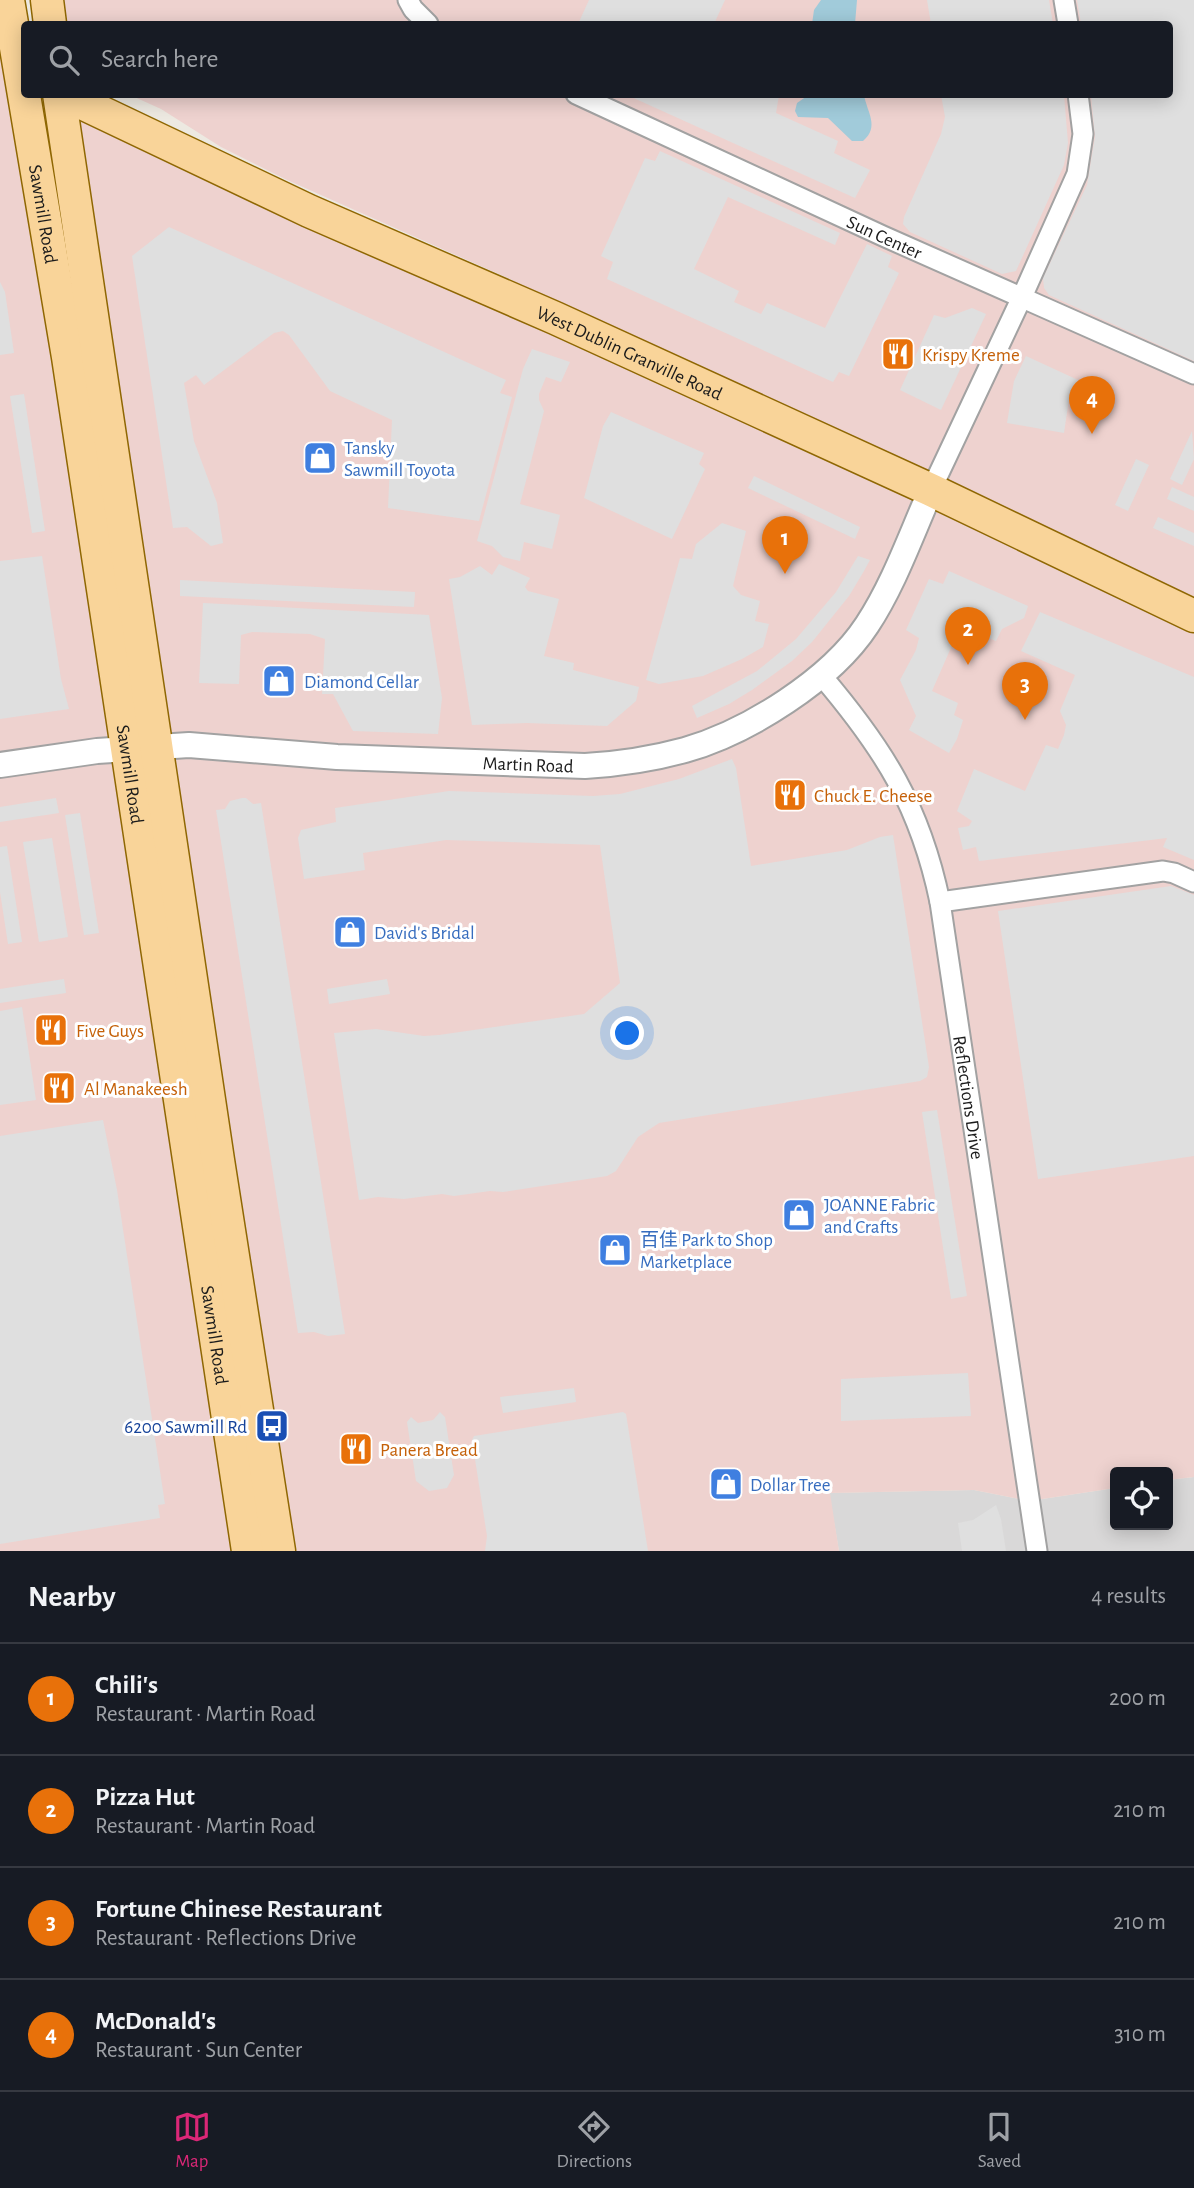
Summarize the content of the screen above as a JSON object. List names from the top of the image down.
{
  "streets": {
    "main road": ["Sawmill Road", "West Dublin Granville Road"],
    "street": ["Sun Center", "Martin Road", "Reflections Drive"]
  },
  "crossings": [
    ["Sawmill Road", "Martin Road"],
    ["West Dublin Granville Road", "Martin Road"],
    ["Martin Road", "Reflections Drive"]
  ],
  "places": {
    "restaurant": [
      "Krispy Kreme",
      "Chuck E. Cheese",
      "Five Guys",
      "Al Manakeesh",
      "Panera Bread"
    ],
    "shop": [
      "Tansky Sawmill Toyota",
      "Diamond Cellar",
      "David's Bridal",
      "JOANNE Fabric and Crafts",
      "百佳 Park to Shop Marketplace",
      "Dollar Tree"
    ],
    "bus stop": ["6200 Sawmill Rd"]
  },
  "page": {
    "search": "Search here",
    "pins": [
      "4",
      "1",
      "2",
      "3"
    ],
    "heading": ["Nearby", "4 results"],
    "list": [
      {
        "mark": "1",
        "name": "Chili's",
        "note": "Restaurant · Martin Road",
        "value": "200 m"
      },
      {
        "mark": "2",
        "name": "Pizza Hut",
        "note": "Restaurant · Martin Road",
        "value": "210 m"
      },
      {
        "mark": "3",
        "name": "Fortune Chinese Restaurant",
        "note": "Restaurant · Reflections Drive",
        "value": "210 m"
      },
      {
        "mark": "4",
        "name": "McDonald's",
        "note": "Restaurant · Sun Center",
        "value": "310 m"
      }
    ],
    "nav": ["Map", "Directions", "Saved"]
  }
}
